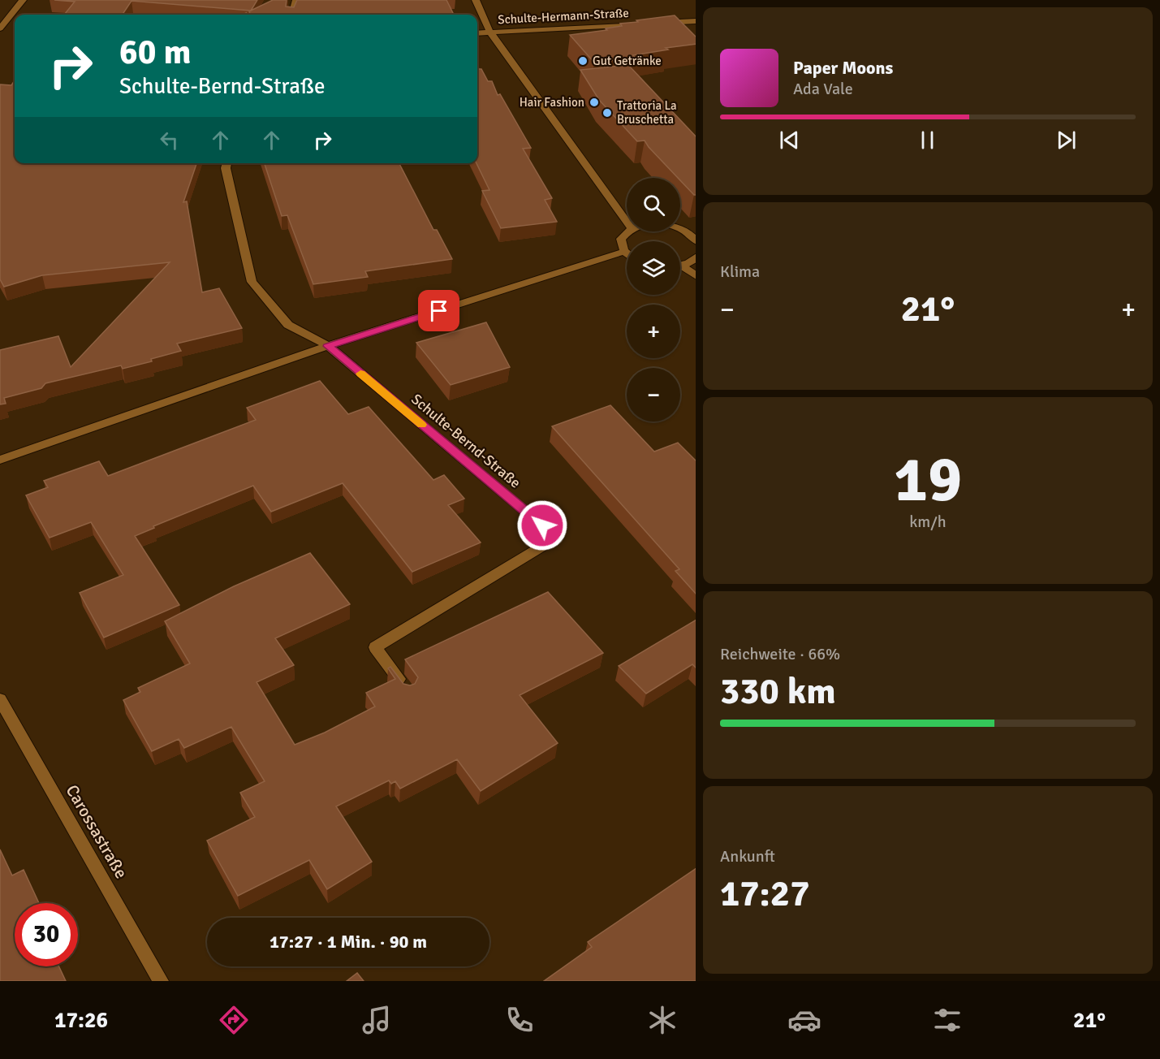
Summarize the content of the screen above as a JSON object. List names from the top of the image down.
{
  "streets": {
    "street": ["Schulte-Hermann-Straße", "Schulte-Bernd-Straße", "Carossastraße"]
  },
  "places": ["Gut Getränke", "Hair Fashion", "Trattoria La Bruschetta"],
  "page": {
    "turn": ["60 m", "Schulte-Bernd-Straße"],
    "song": ["Paper Moons", "Ada Vale"],
    "map_buttons": ["+", "−"],
    "tile": [
      "Klima",
      ["19", "km/h"],
      ["Reichweite · 66%", "330 km"],
      ["Ankunft", "17:27"]
    ],
    "heat": ["−", "21°", "+"],
    "limit": "30",
    "trip": "17:27 · 1 Min. · 90 m",
    "tabs": ["17:26", "21°"]
  }
}
